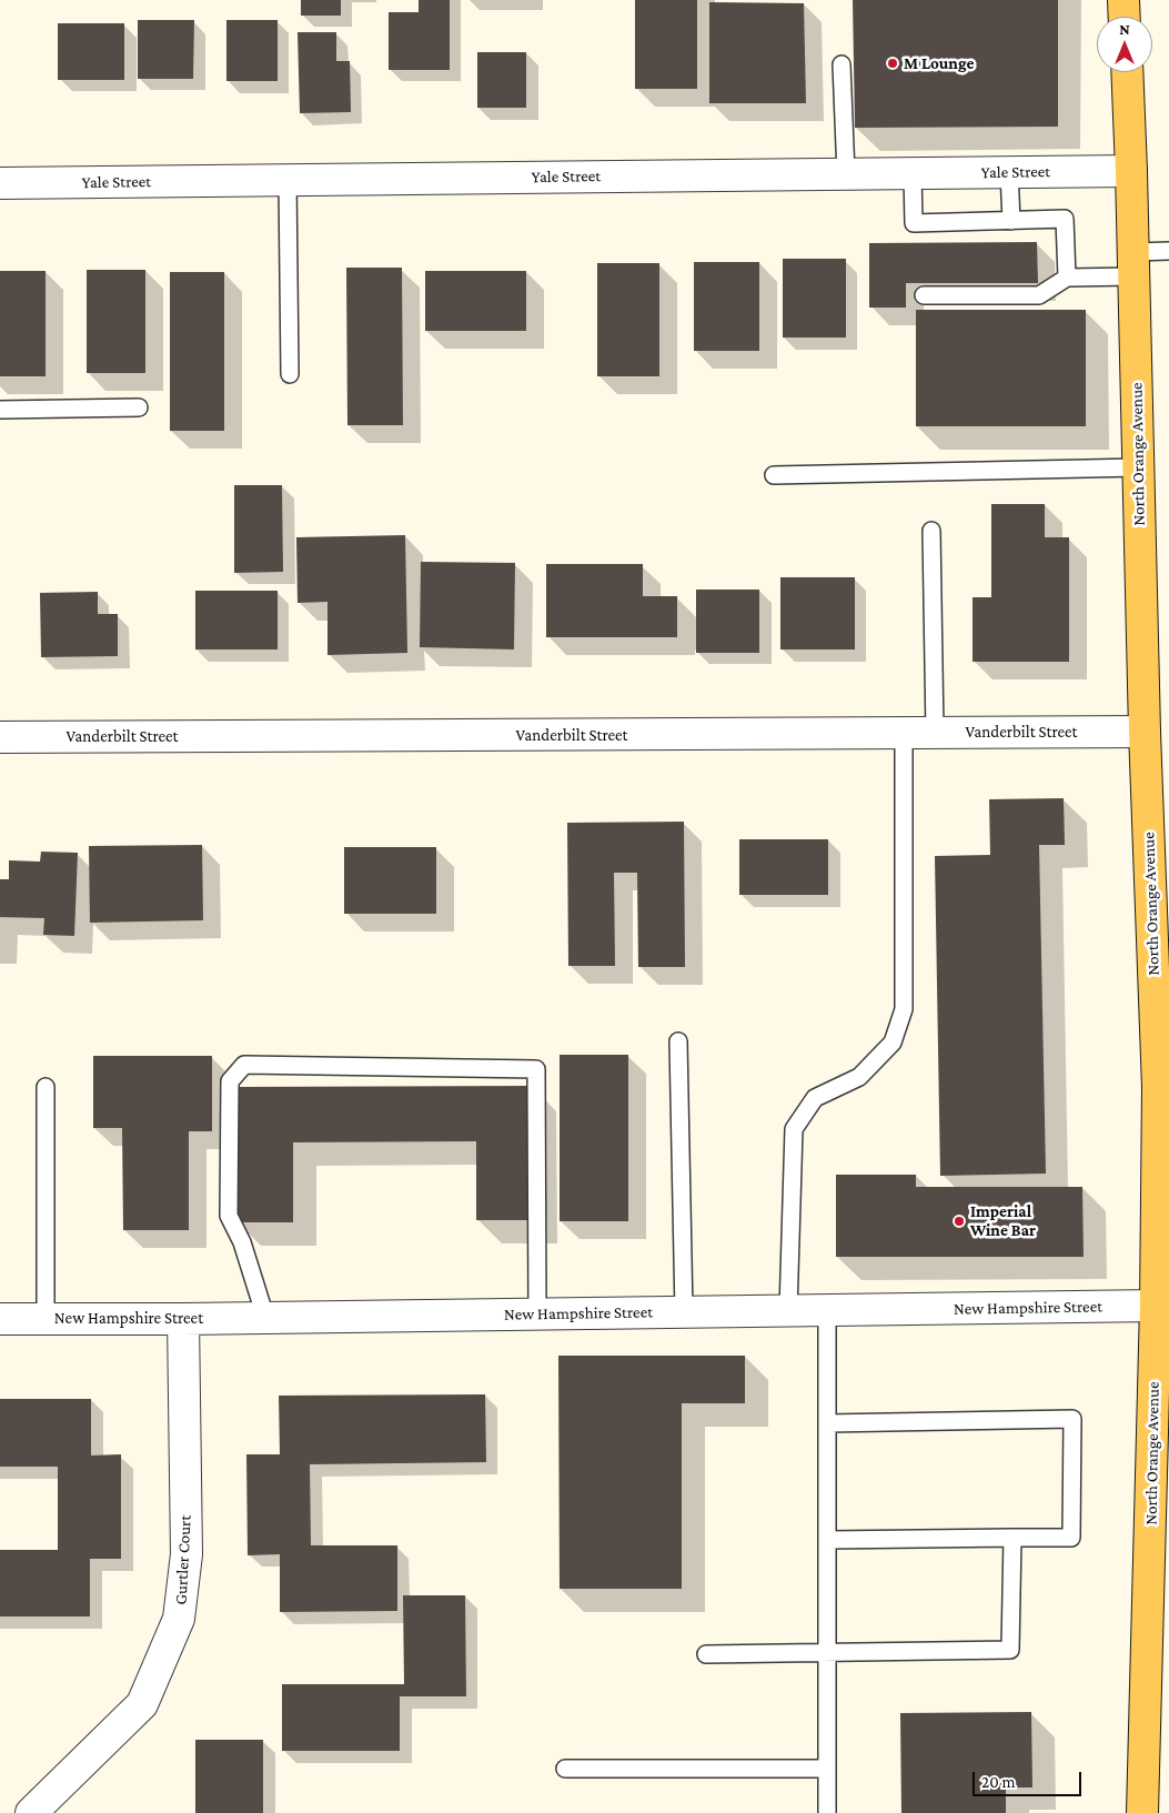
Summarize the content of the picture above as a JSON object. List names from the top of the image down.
{
  "streets": {
    "main road": ["North Orange Avenue"],
    "street": [
      "Yale Street",
      "Vanderbilt Street",
      "New Hampshire Street",
      "Gurtler Court"
    ]
  },
  "crossings": [
    ["Yale Street", "North Orange Avenue"],
    ["North Orange Avenue", "Vanderbilt Street"],
    ["North Orange Avenue", "New Hampshire Street"],
    ["New Hampshire Street", "Gurtler Court"]
  ],
  "places": ["M Lounge", "Imperial Wine Bar"],
  "scale_bar": "20 m",
  "north": "top"
}
